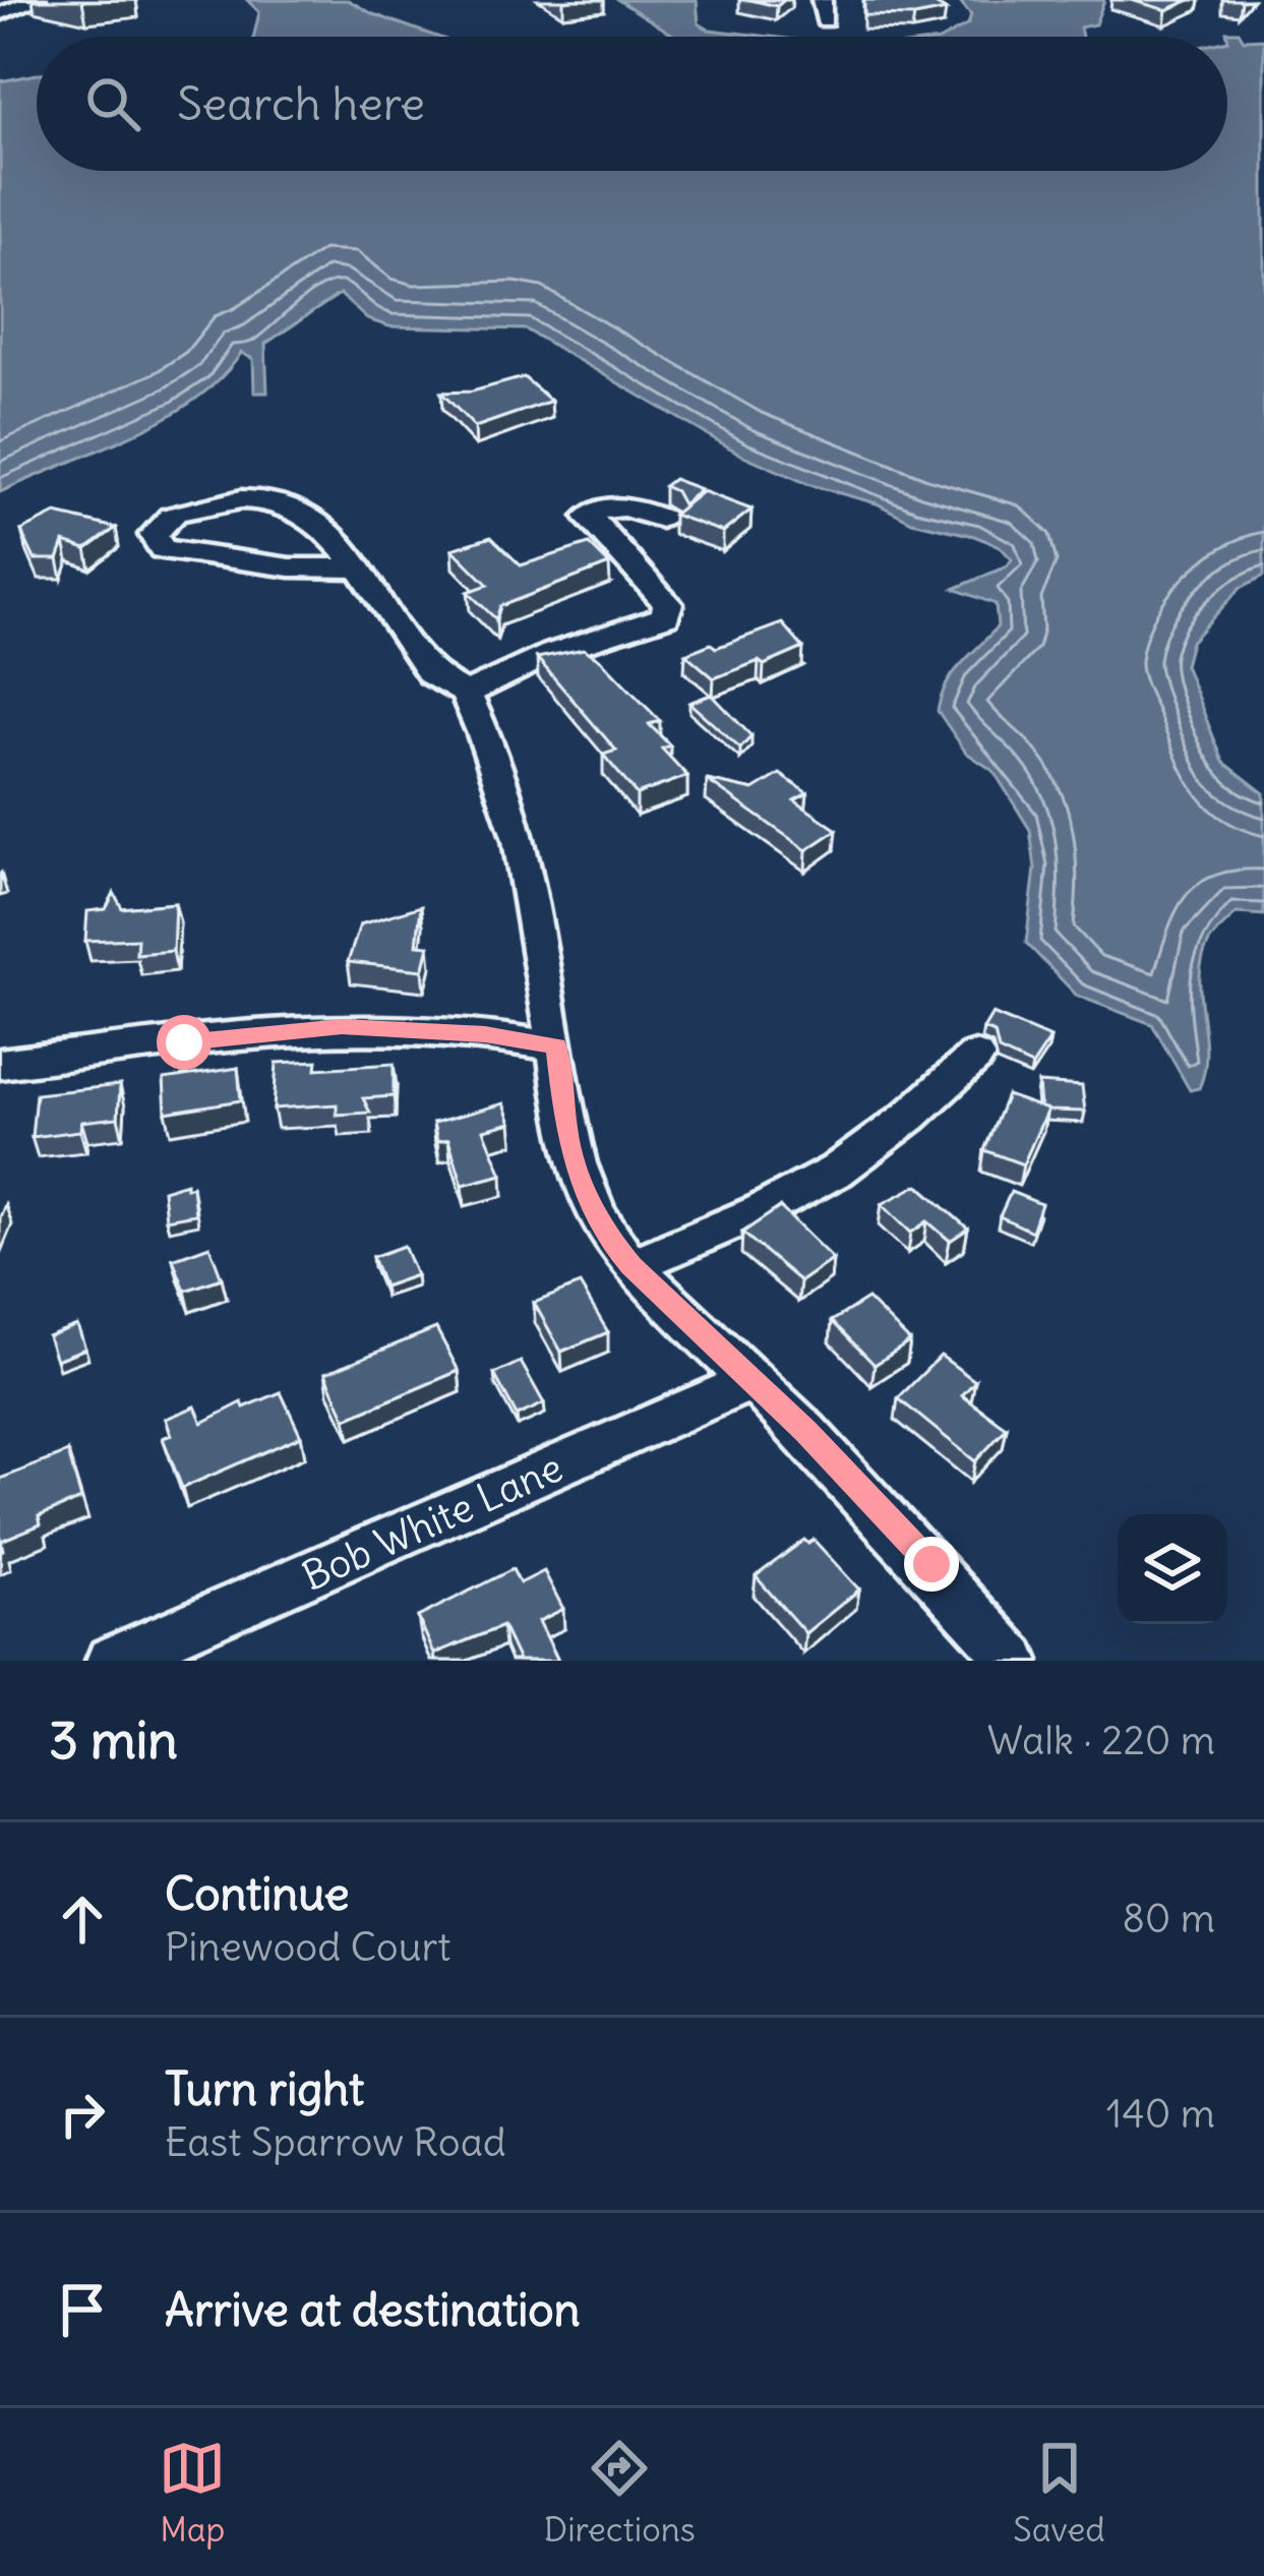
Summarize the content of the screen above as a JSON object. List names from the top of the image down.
{
  "streets": {
    "street": ["Bob White Lane"]
  },
  "page": {
    "search": "Search here",
    "heading": ["3 min", "Walk · 220 m"],
    "list": [
      ["Continue", "Pinewood Court", "80 m"],
      ["Turn right", "East Sparrow Road", "140 m"],
      "Arrive at destination"
    ],
    "nav": ["Map", "Directions", "Saved"]
  }
}
